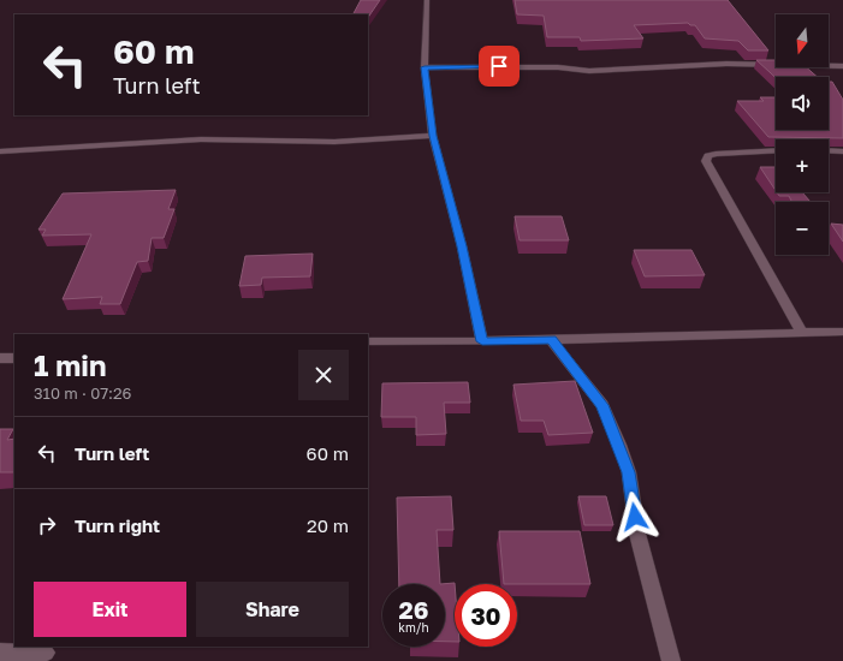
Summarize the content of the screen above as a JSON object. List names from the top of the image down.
{
  "north": "bottom",
  "page": {
    "map_buttons": ["+", "−"],
    "turn": ["60 m", "Turn left"],
    "heading": ["1 min", "310 m · 07:26"],
    "list": [
      {
        "name": "Turn left",
        "value": "60 m"
      },
      {
        "name": "Turn right",
        "value": "20 m"
      }
    ],
    "buttons": ["Exit", "Share"],
    "speed": "26 km/h",
    "limit": "30"
  }
}
